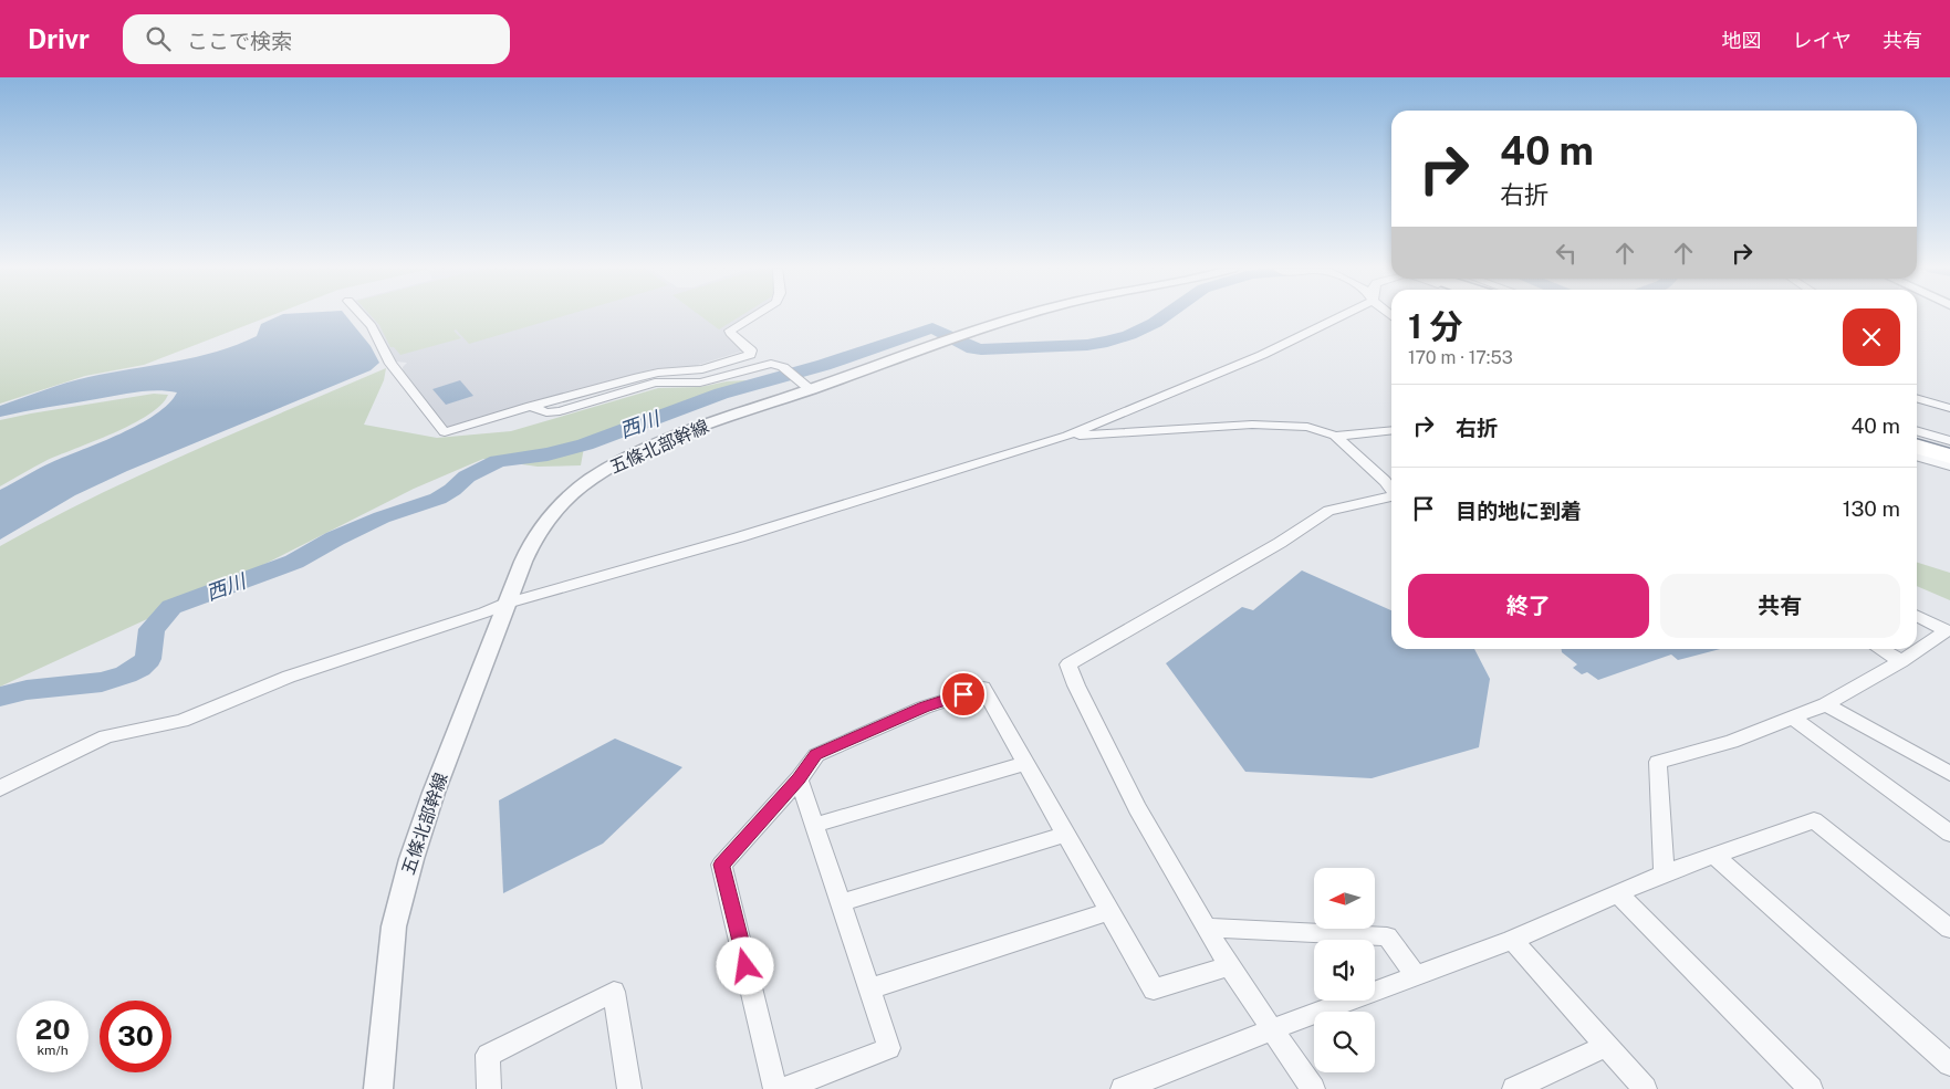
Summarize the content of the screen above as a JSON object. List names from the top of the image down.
{
  "streets": {
    "street": ["五條北部幹線"]
  },
  "water": ["西川"],
  "north": "left",
  "page": {
    "header": "Drivr",
    "search": "ここで検索",
    "nav": ["地図", "レイヤ", "共有"],
    "turn": ["40 m", "右折"],
    "heading": ["1 分", "170 m · 17:53"],
    "list": [
      {
        "name": "右折",
        "value": "40 m"
      },
      {
        "name": "目的地に到着",
        "value": "130 m"
      }
    ],
    "buttons": ["終了", "共有"],
    "speed": "20 km/h",
    "limit": "30"
  }
}
